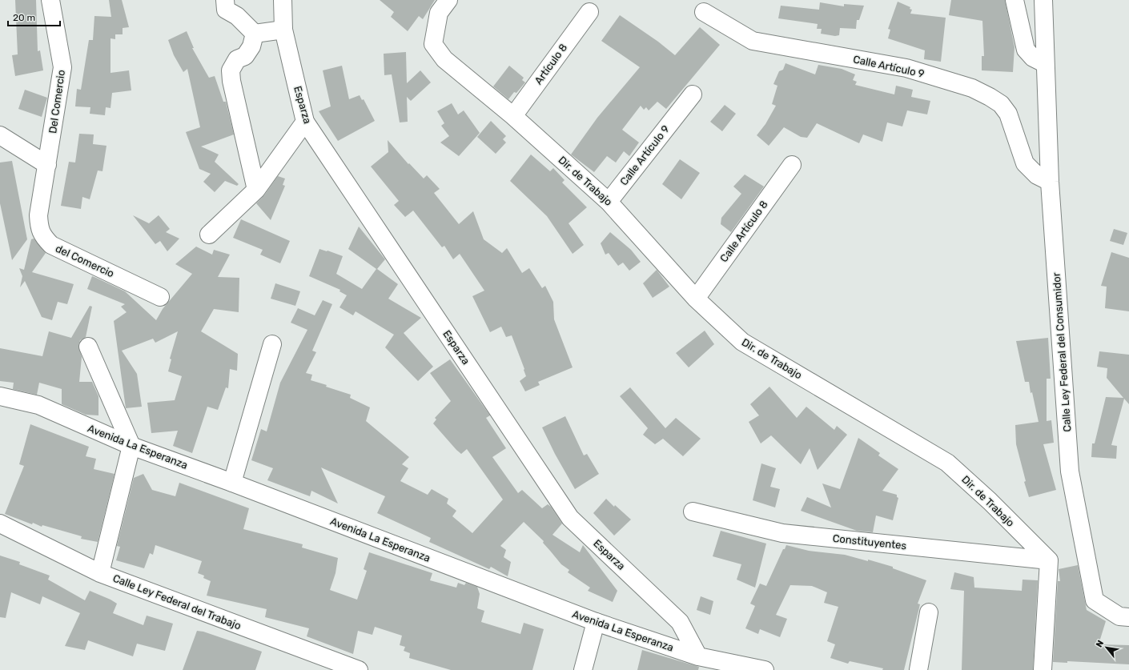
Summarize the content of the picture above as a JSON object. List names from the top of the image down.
{
  "streets": {
    "street": [
      "Artículo 8",
      "Calle Artículo 9",
      "Del Comercio",
      "Esparza",
      "Dir. de Trabajo",
      "Calle Artículo 8",
      "del Comercio",
      "Calle Ley Federal del Consumidor",
      "Avenida La Esperanza",
      "Constituyentes",
      "Calle Ley Federal del Trabajo"
    ]
  },
  "crossings": [
    ["Artículo 8", "Dir. de Trabajo"],
    ["Calle Artículo 9", "Dir. de Trabajo"],
    ["Calle Artículo 9", "Calle Ley Federal del Consumidor"],
    ["Del Comercio", "del Comercio"],
    ["Esparza", "Avenida La Esperanza"],
    ["Dir. de Trabajo", "Calle Artículo 8"],
    ["Dir. de Trabajo", "Constituyentes"]
  ],
  "scale_bar": "20 m",
  "north": "top left"
}
